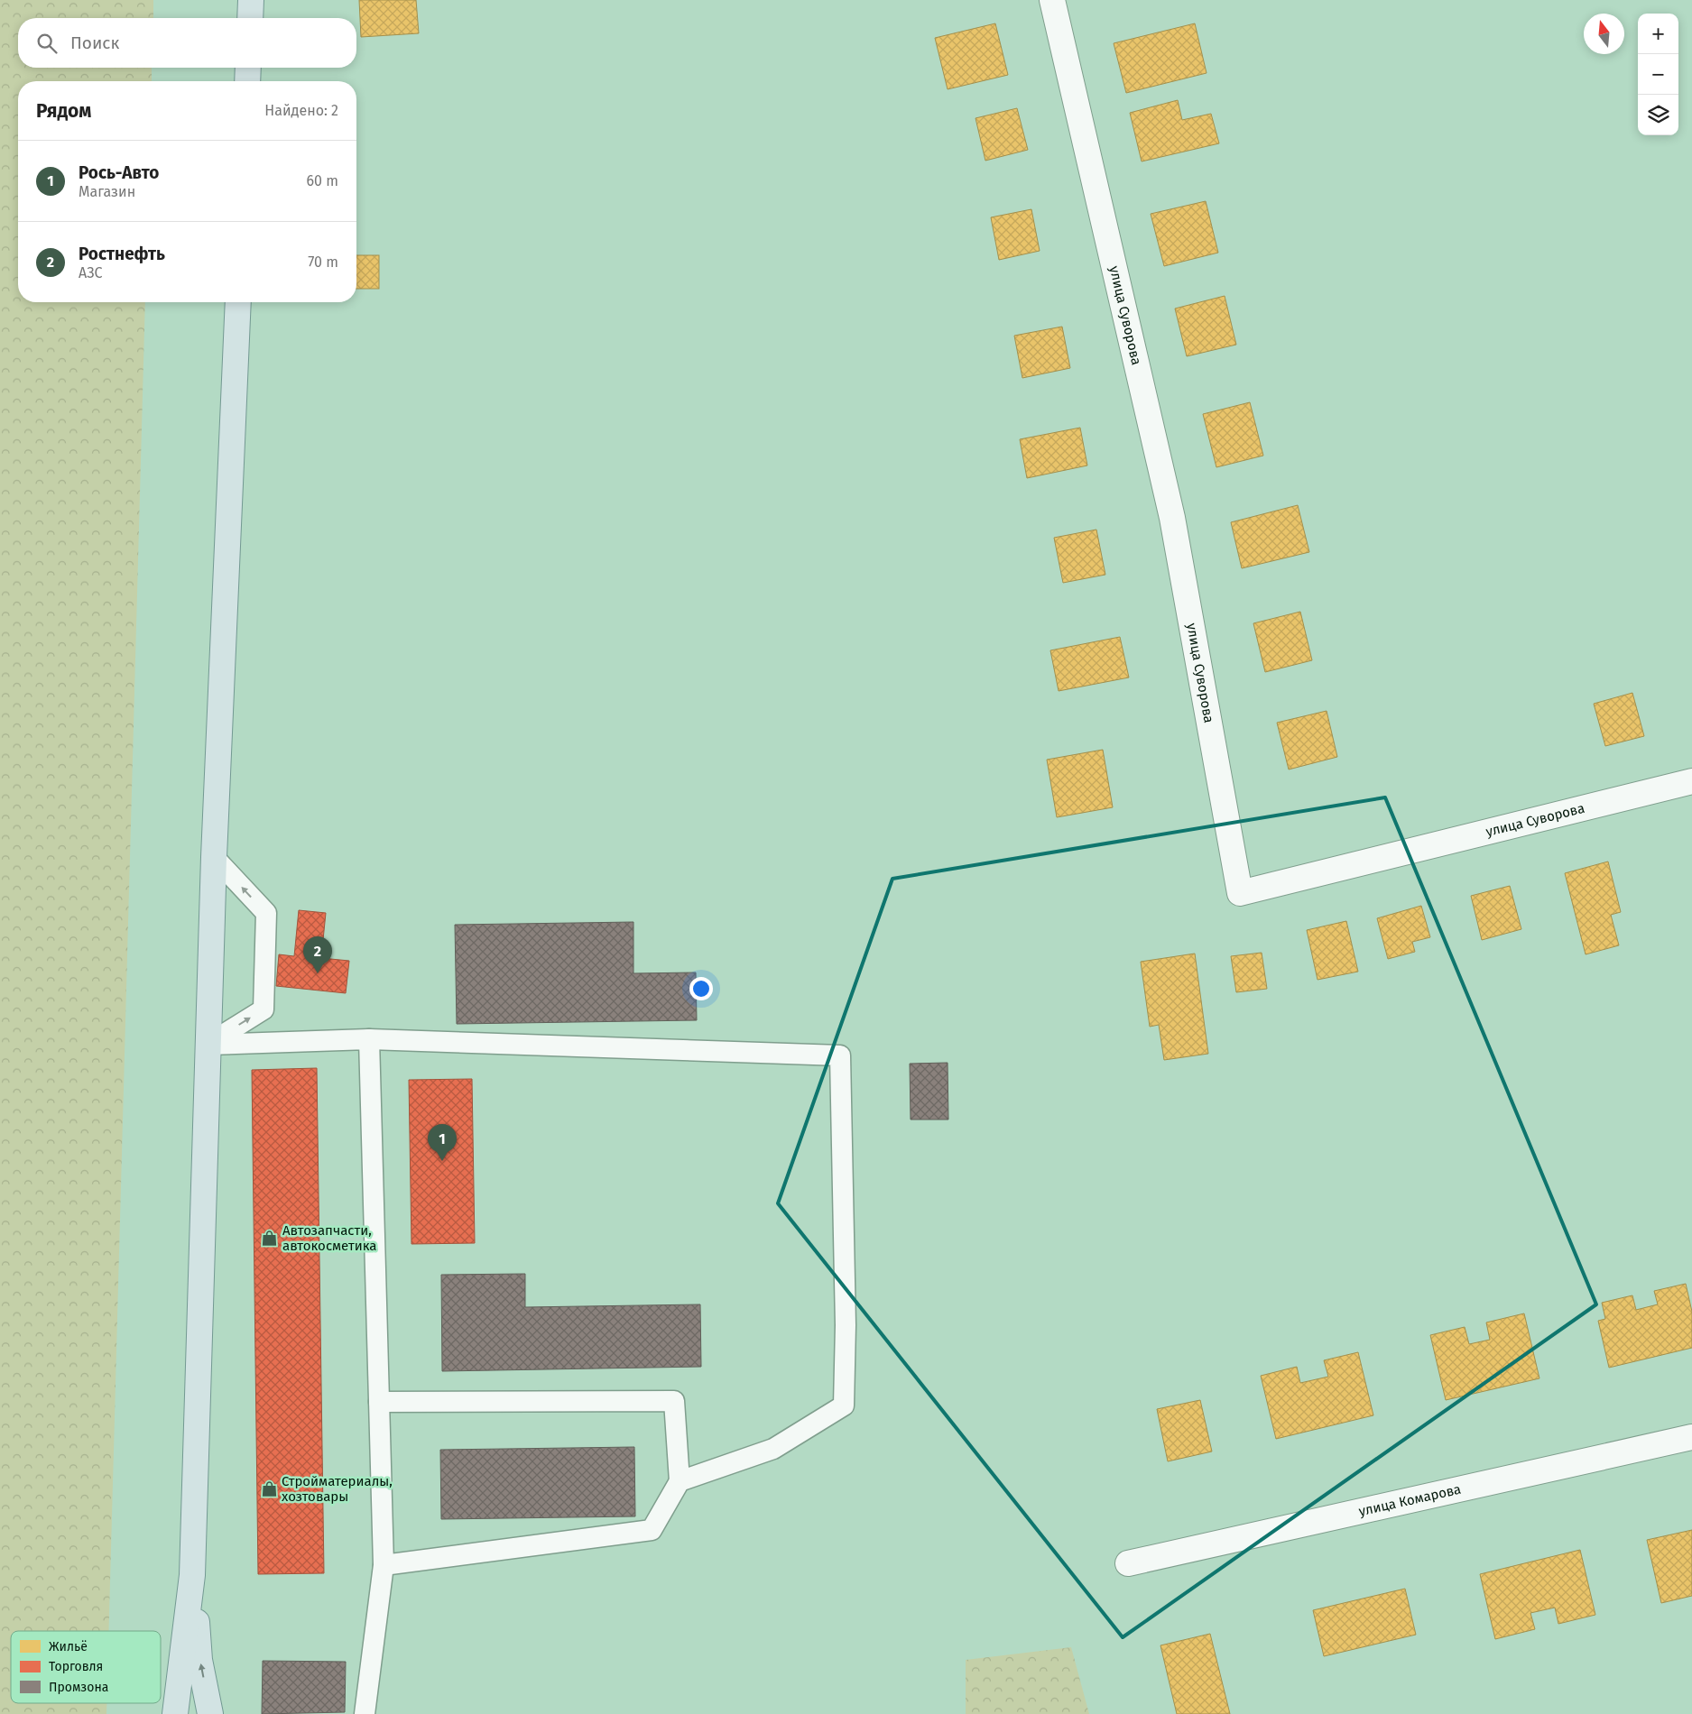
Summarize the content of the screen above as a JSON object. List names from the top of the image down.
{
  "streets": {
    "street": ["улица Суворова", "улица Комарова"]
  },
  "places": {
    "shop": ["Автозапчасти, автокосметика", "Стройматериалы, хозтовары"]
  },
  "legend": ["Жильё", "Торговля", "Промзона"],
  "north": "top",
  "page": {
    "map_buttons": ["+", "−"],
    "search": "Поиск",
    "heading": ["Рядом", "Найдено: 2"],
    "list": [
      {
        "mark": "1",
        "name": "Рось-Авто",
        "note": "Магазин",
        "value": "60 m"
      },
      {
        "mark": "2",
        "name": "Ростнефть",
        "note": "АЗС",
        "value": "70 m"
      }
    ],
    "pins": ["2", "1"]
  }
}
